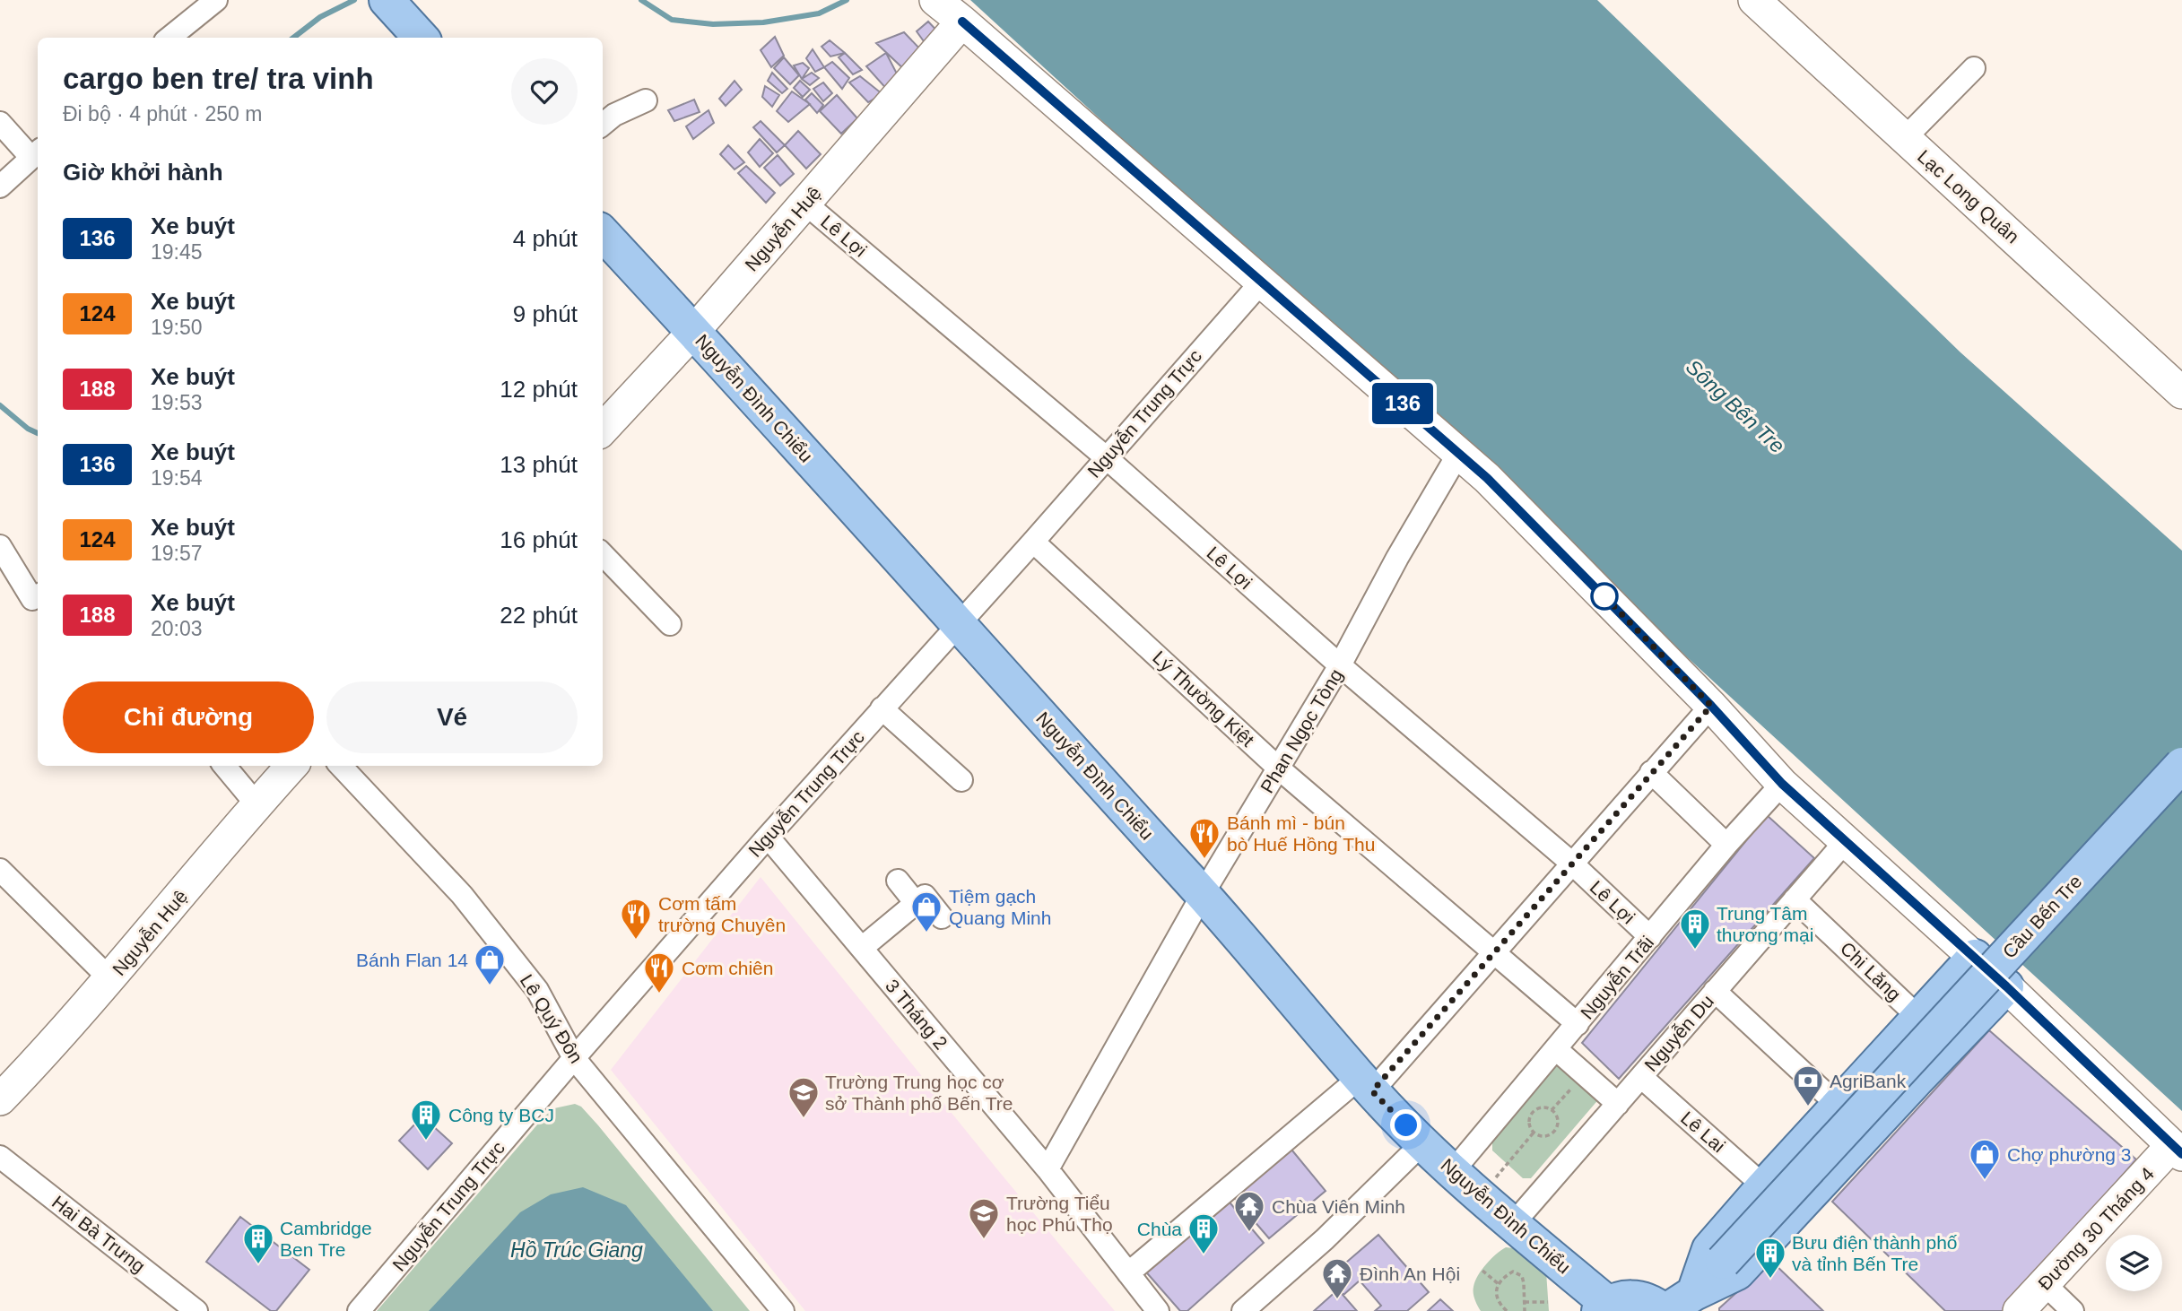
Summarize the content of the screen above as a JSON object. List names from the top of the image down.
{
  "streets": {
    "main road": ["Nguyễn Đình Chiểu", "Cầu Bến Tre"],
    "street": [
      "Lạc Long Quân",
      "Nguyễn Huệ",
      "Lê Lợi",
      "Nguyễn Trung Trực",
      "Lý Thường Kiệt",
      "Phan Ngọc Tòng",
      "Chi Lăng",
      "Nguyễn Trãi",
      "3 Tháng 2",
      "Lê Quý Đôn",
      "Nguyễn Du",
      "Lê Lai",
      "Đường 30 Tháng 4",
      "Hai Bà Trưng"
    ]
  },
  "crossings": [
    ["Nguyễn Huệ", "Lê Lợi"],
    ["Nguyễn Huệ", "Nguyễn Đình Chiểu"],
    ["Lê Lợi", "Nguyễn Trung Trực"],
    ["Lê Lợi", "Phan Ngọc Tòng"],
    ["Lê Lợi", "Nguyễn Trãi"],
    ["Nguyễn Đình Chiểu", "Nguyễn Trung Trực"],
    ["Nguyễn Đình Chiểu", "Phan Ngọc Tòng"],
    ["Nguyễn Đình Chiểu", "Nguyễn Trãi"],
    ["Nguyễn Đình Chiểu", "Nguyễn Du"],
    ["Nguyễn Trung Trực", "Lý Thường Kiệt"],
    ["Nguyễn Trung Trực", "3 Tháng 2"],
    ["Nguyễn Trung Trực", "Lê Quý Đôn"],
    ["Lý Thường Kiệt", "Phan Ngọc Tòng"],
    ["Lý Thường Kiệt", "Nguyễn Trãi"],
    ["Phan Ngọc Tòng", "3 Tháng 2"],
    ["Chi Lăng", "Nguyễn Du"],
    ["Nguyễn Du", "Lê Lai"]
  ],
  "water": ["Sông Bến Tre", "Hồ Trúc Giang"],
  "places": {
    "restaurant": ["Bánh mì - bún bò Huế Hồng Thu", "Cơm tấm trường Chuyên", "Cơm chiên"],
    "shop": ["Tiệm gạch Quang Minh", "Bánh Flan 14", "Chợ phường 3"],
    "building": [
      "Trung Tâm thương mại",
      "Công ty BCJ",
      "Chùa",
      "Cambridge Ben Tre",
      "Bưu điện thành phố và tỉnh Bến Tre"
    ],
    "bank": ["AgriBank"],
    "school or university": ["Trường Trung học cơ sở Thành phố Bến Tre", "Trường Tiểu học Phú Thọ"],
    "temple": ["Chùa Viên Minh", "Đình An Hội"]
  },
  "lines": ["bus line 136"],
  "page": {
    "on_map": "136",
    "heading": [
      ["cargo ben tre/ tra vinh", "Đi bộ · 4 phút · 250 m"],
      "Giờ khởi hành"
    ],
    "list": [
      {
        "mark": "136",
        "name": "Xe buýt",
        "note": "19:45",
        "value": "4 phút"
      },
      {
        "mark": "124",
        "name": "Xe buýt",
        "note": "19:50",
        "value": "9 phút"
      },
      {
        "mark": "188",
        "name": "Xe buýt",
        "note": "19:53",
        "value": "12 phút"
      },
      {
        "mark": "136",
        "name": "Xe buýt",
        "note": "19:54",
        "value": "13 phút"
      },
      {
        "mark": "124",
        "name": "Xe buýt",
        "note": "19:57",
        "value": "16 phút"
      },
      {
        "mark": "188",
        "name": "Xe buýt",
        "note": "20:03",
        "value": "22 phút"
      }
    ],
    "buttons": ["Chỉ đường", "Vé"]
  }
}
